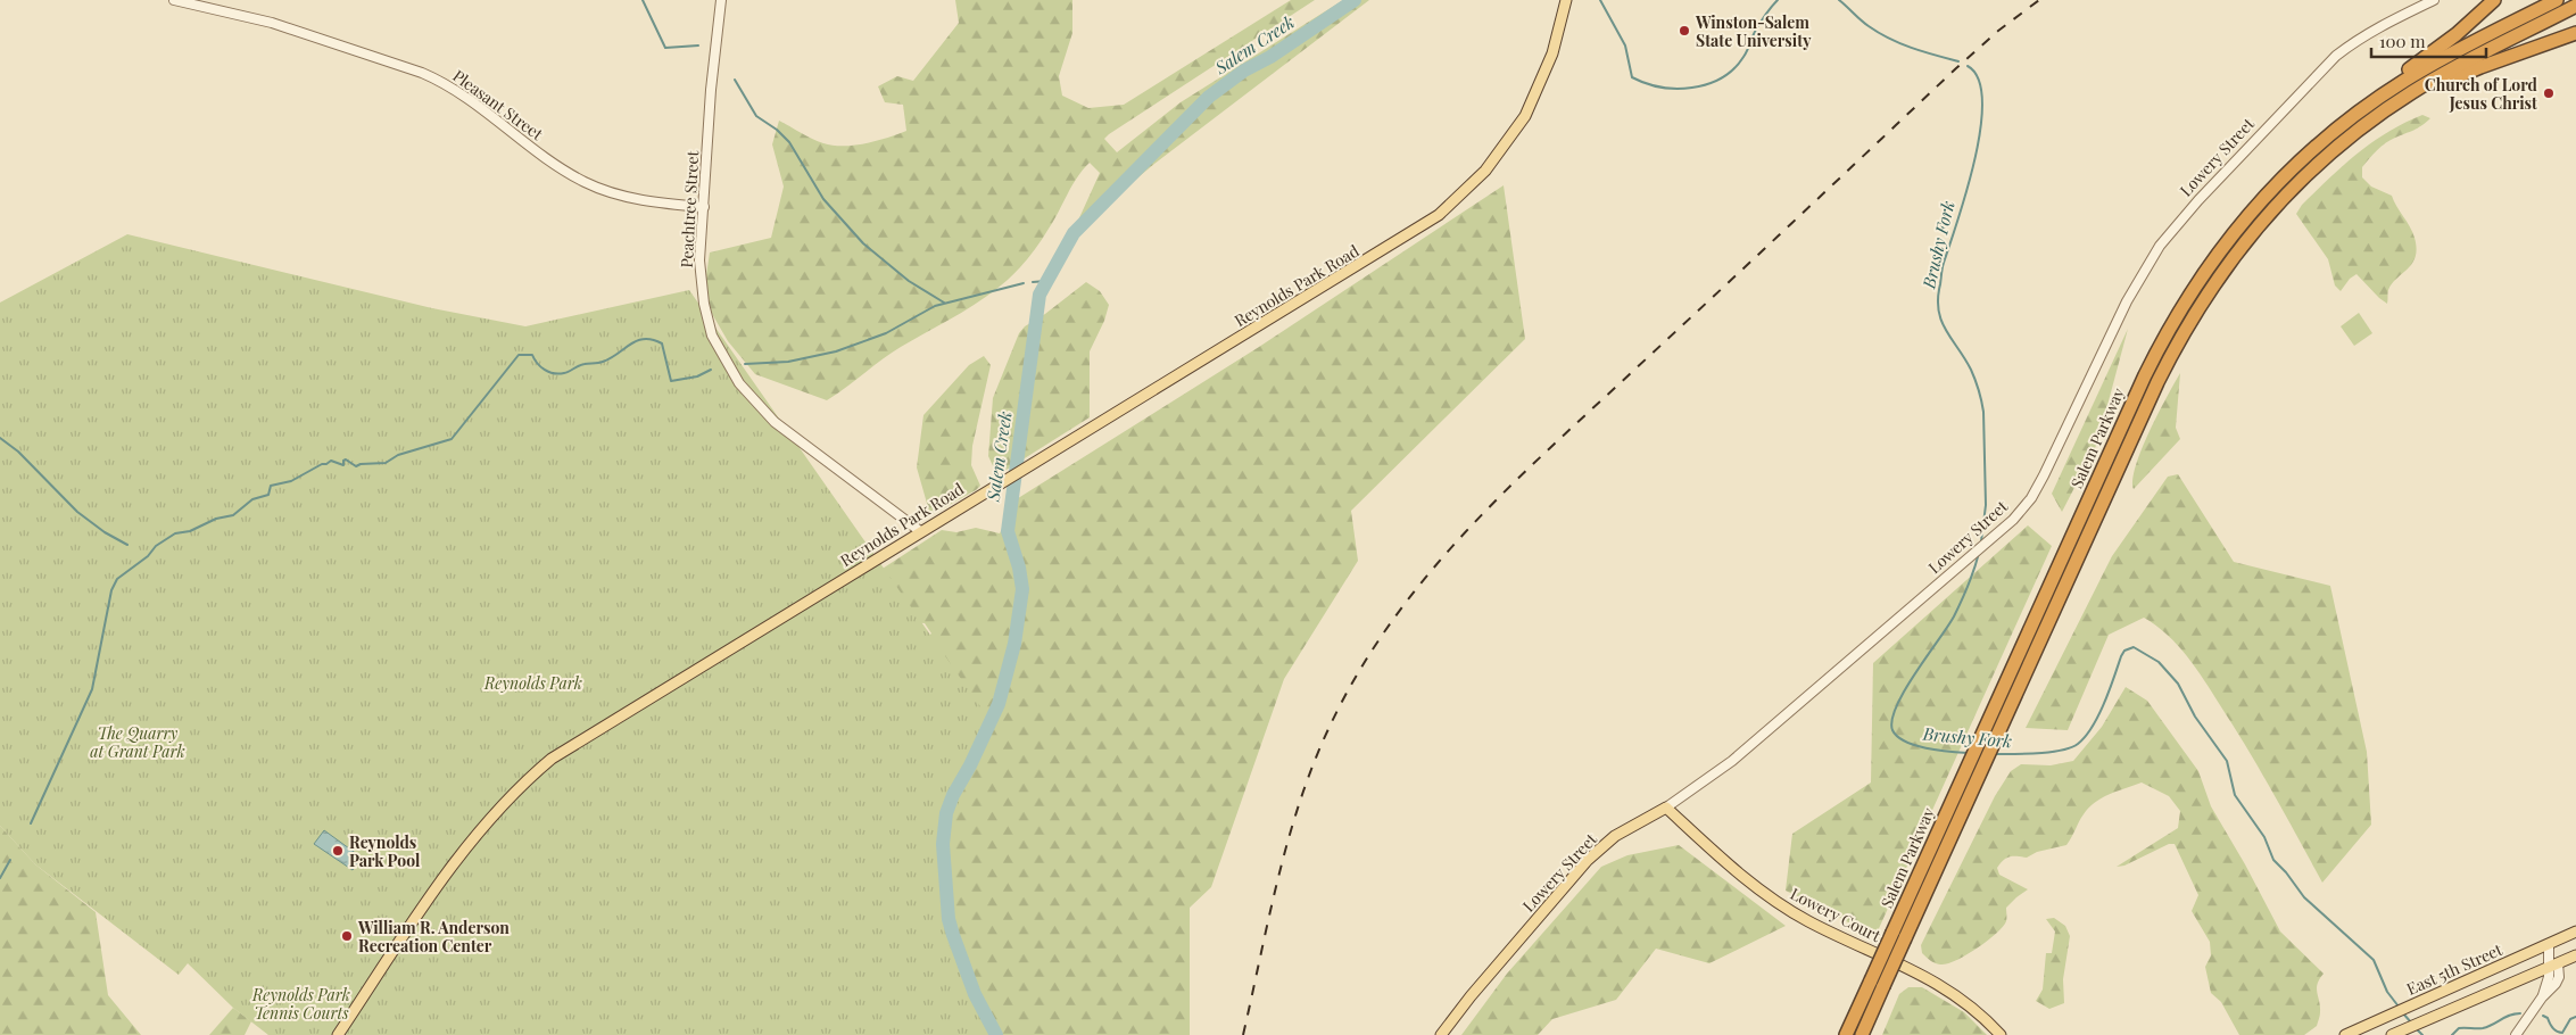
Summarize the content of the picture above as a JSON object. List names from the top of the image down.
{
  "streets": {
    "highway": ["Salem Parkway"],
    "main road": [
      "Lowery Street",
      "Reynolds Park Road",
      "Lowery Court",
      "East 5th Street"
    ],
    "street": ["Pleasant Street", "Peachtree Street"]
  },
  "crossings": [
    ["Pleasant Street", "Peachtree Street"],
    ["Lowery Street", "Lowery Court"],
    ["Peachtree Street", "Reynolds Park Road"]
  ],
  "water": ["Salem Creek", "Brushy Fork"],
  "parks": ["Reynolds Park", "The Quarry at Grant Park", "Reynolds Park Tennis Courts"],
  "places": [
    "Winston-Salem State University",
    "Church of Lord Jesus Christ",
    "Reynolds Park Pool",
    "William R. Anderson Recreation Center"
  ],
  "scale_bar": "100 m"
}
